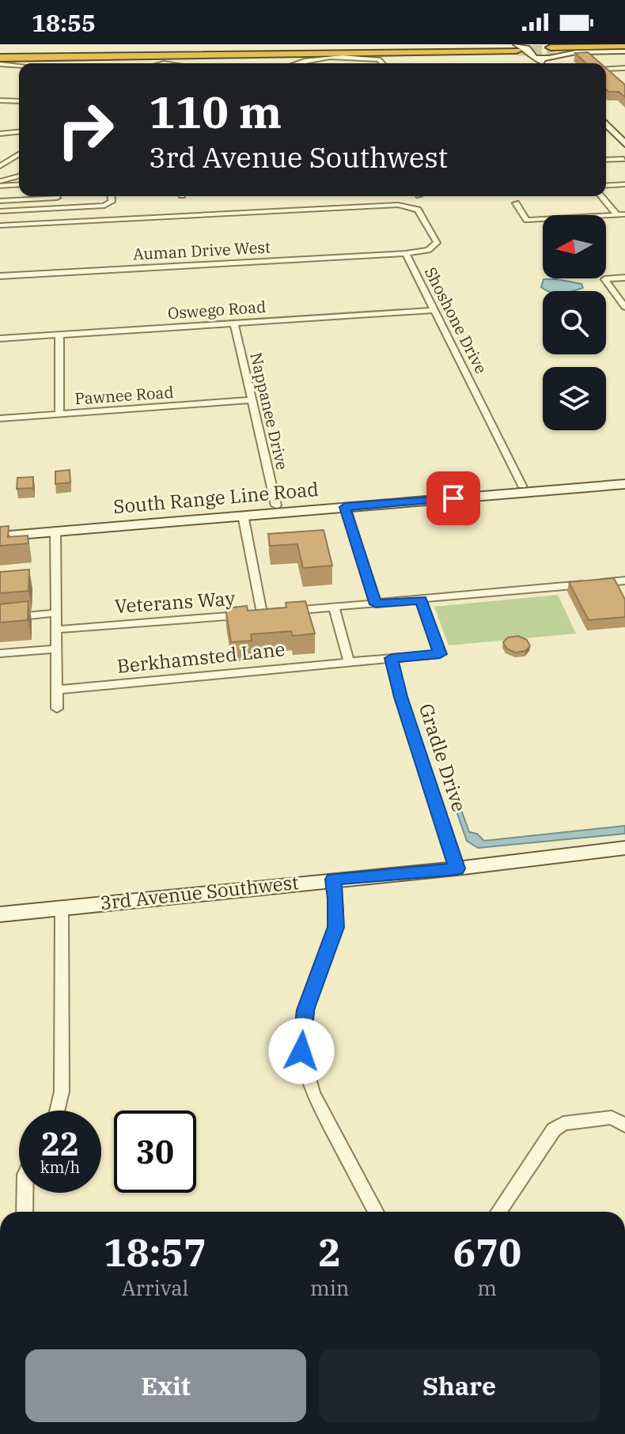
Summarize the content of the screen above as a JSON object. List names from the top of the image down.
{
  "streets": {
    "main road": ["South Range Line Road", "3rd Avenue Southwest"],
    "street": [
      "Auman Drive West",
      "Oswego Road",
      "Shoshone Drive",
      "Pawnee Road",
      "Nappanee Drive",
      "Veterans Way",
      "Berkhamsted Lane",
      "Gradle Drive"
    ]
  },
  "crossings": [
    ["Auman Drive West", "Shoshone Drive"],
    ["Oswego Road", "Shoshone Drive"],
    ["Oswego Road", "Nappanee Drive"],
    ["Shoshone Drive", "South Range Line Road"],
    ["Pawnee Road", "Nappanee Drive"],
    ["Nappanee Drive", "South Range Line Road"],
    ["Berkhamsted Lane", "Gradle Drive"],
    ["Gradle Drive", "3rd Avenue Southwest"]
  ],
  "north": "left",
  "page": {
    "status": "18:55",
    "turn": ["110 m", "3rd Avenue Southwest"],
    "speed": "22 km/h",
    "limit": "30",
    "eta": [
      "18:57",
      "Arrival",
      "2",
      "min",
      "670",
      "m"
    ],
    "buttons": ["Exit", "Share"]
  }
}
